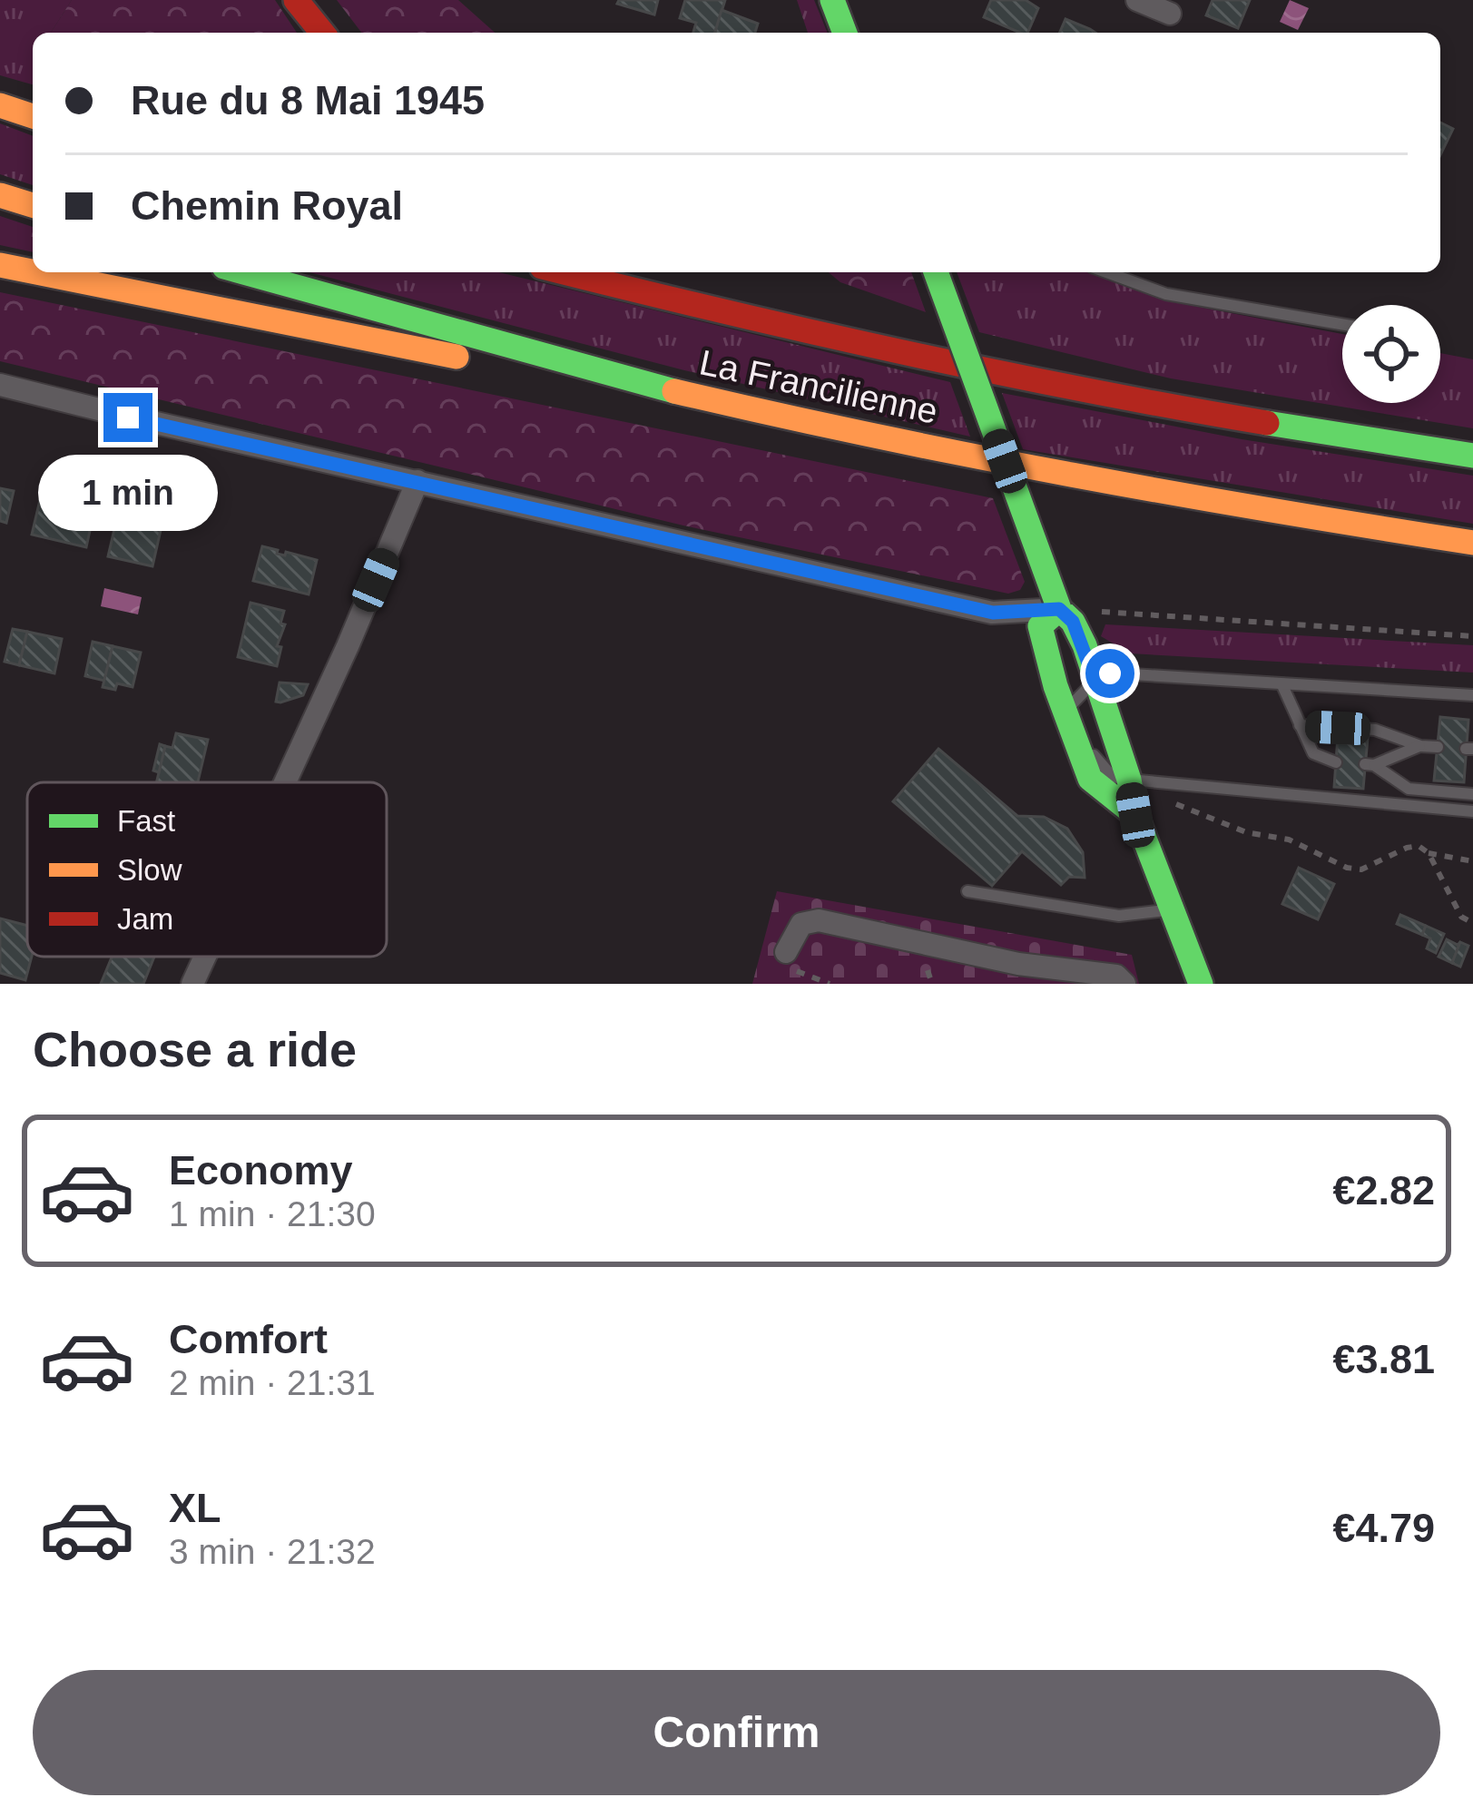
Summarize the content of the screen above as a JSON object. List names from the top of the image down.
{
  "streets": {
    "main road": ["La Francilienne"]
  },
  "legend": ["Fast", "Slow", "Jam"],
  "page": {
    "banner": ["Rue du 8 Mai 1945", "Chemin Royal"],
    "bubble": "1 min",
    "heading": "Choose a ride",
    "list": [
      {
        "name": "Economy",
        "note": "1 min · 21:30",
        "value": "€2.82"
      },
      {
        "name": "Comfort",
        "note": "2 min · 21:31",
        "value": "€3.81"
      },
      {
        "name": "XL",
        "note": "3 min · 21:32",
        "value": "€4.79"
      }
    ],
    "buttons": "Confirm"
  }
}
